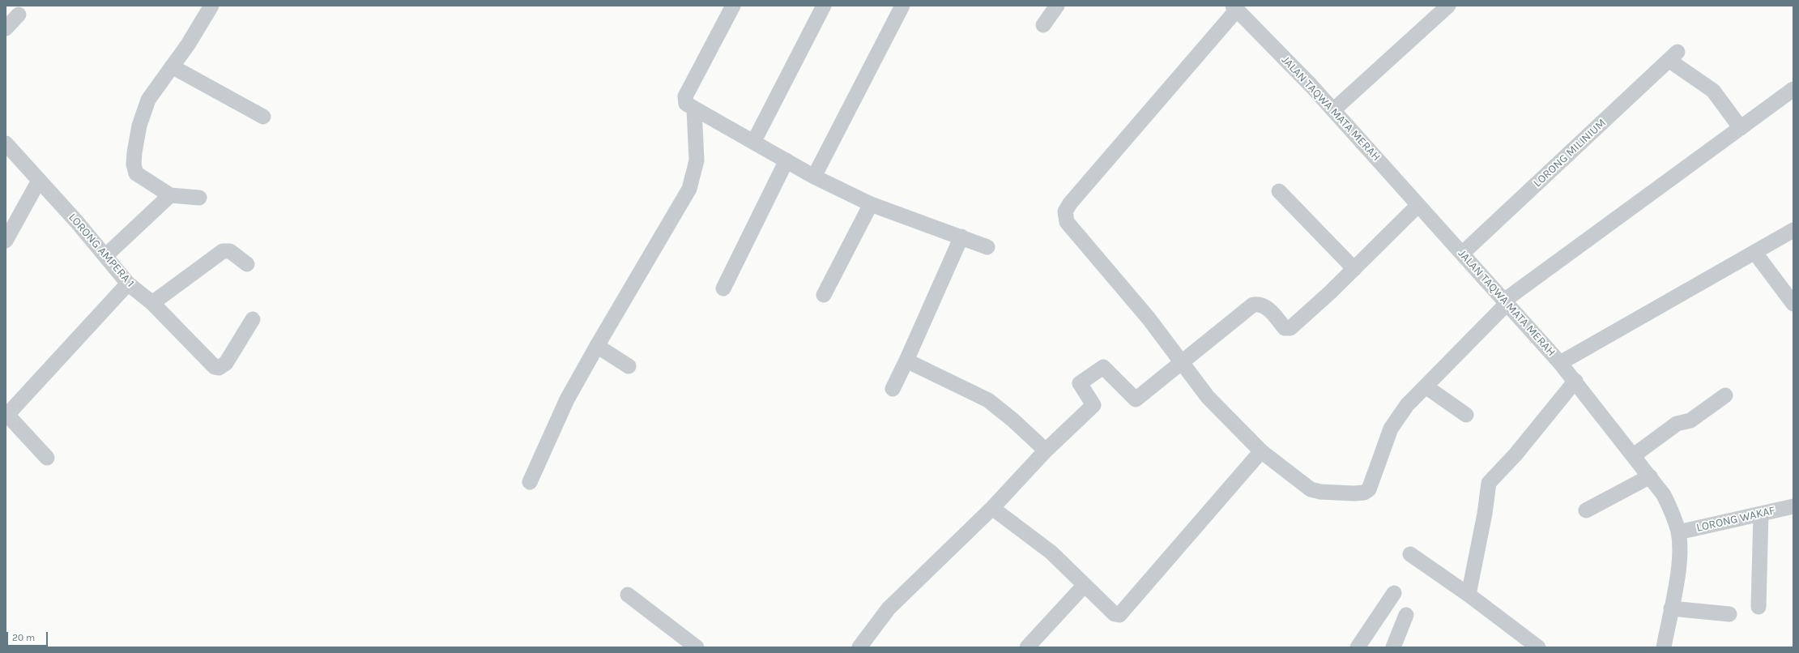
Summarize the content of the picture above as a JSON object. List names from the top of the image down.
{
  "streets": {
    "street": [
      "JALAN TAQWA MATA MERAH",
      "LORONG MILINIUM",
      "LORONG AMPERA 1",
      "LORONG WAKAF"
    ]
  },
  "crossings": [
    ["JALAN TAQWA MATA MERAH", "LORONG MILINIUM"],
    ["JALAN TAQWA MATA MERAH", "LORONG WAKAF"]
  ],
  "scale_bar": "20 m"
}
